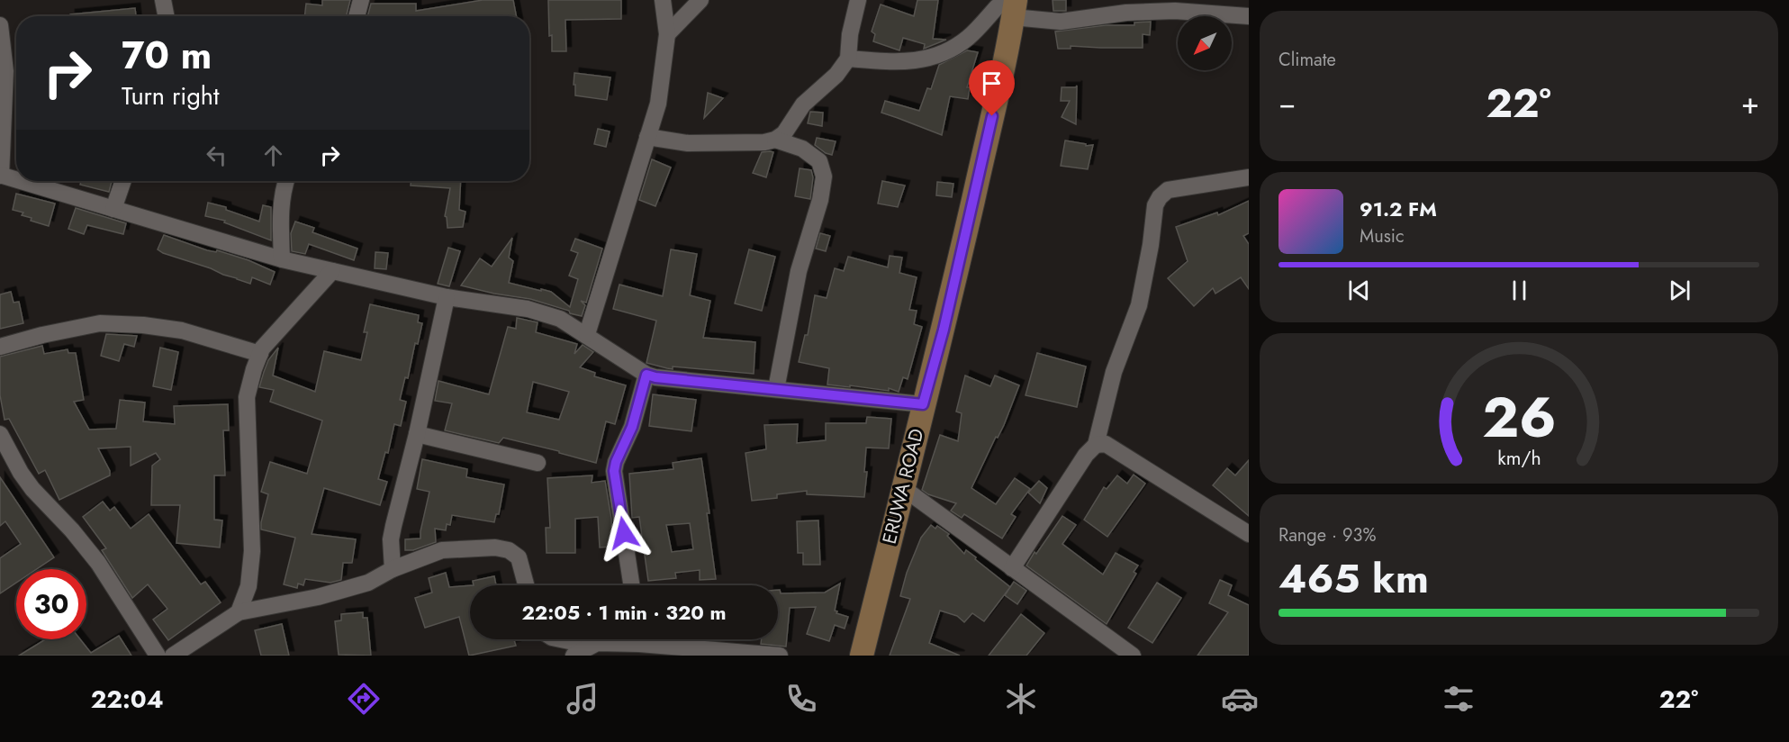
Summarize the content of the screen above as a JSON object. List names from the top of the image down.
{
  "streets": {
    "main road": ["ERUWA ROAD"]
  },
  "north": "bottom left",
  "page": {
    "tile": [
      "Climate",
      ["Range · 93%", "465 km"]
    ],
    "turn": ["70 m", "Turn right"],
    "heat": ["−", "22°", "+"],
    "song": ["91.2 FM", "Music"],
    "limit": "30",
    "trip": "22:05 · 1 min · 320 m",
    "tabs": ["22:04", "22°"],
    "gauge": ["26", "km/h"]
  }
}
